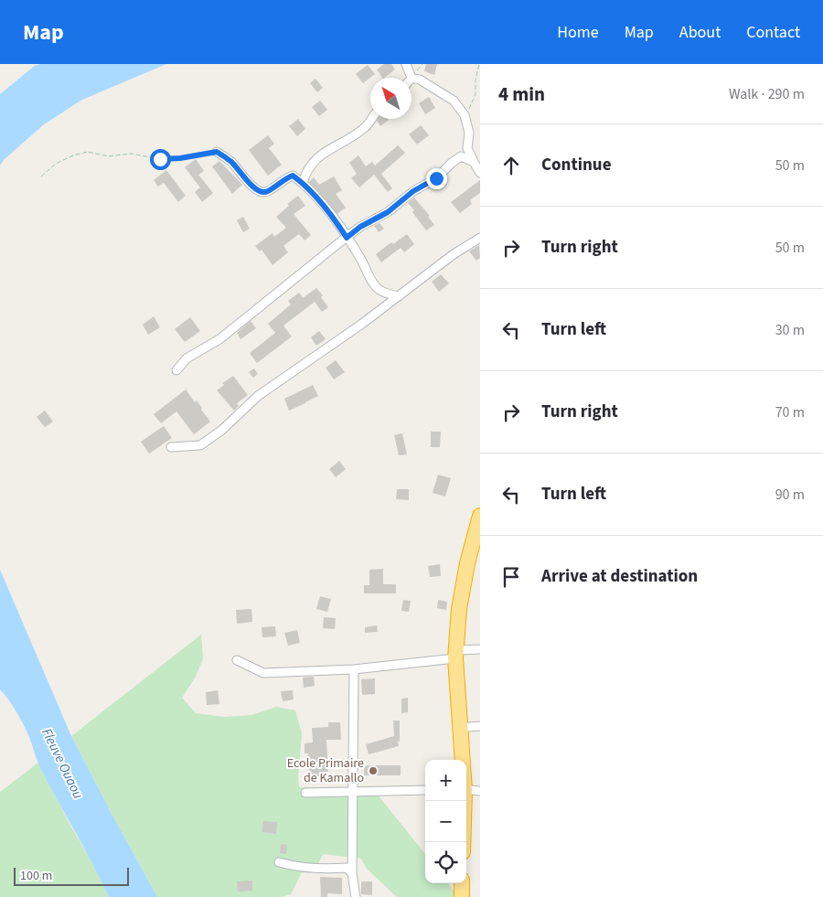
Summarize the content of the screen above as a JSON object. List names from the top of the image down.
{
  "water": ["Fleuve Ouaou"],
  "places": ["Ecole Primaire de Kamallo"],
  "scale_bar": "100 m",
  "north": "top left",
  "page": {
    "header": "Map",
    "nav": [
      "Home",
      "Map",
      "About",
      "Contact"
    ],
    "heading": ["4 min", "Walk · 290 m"],
    "list": [
      ["Continue", "50 m"],
      ["Turn right", "50 m"],
      ["Turn left", "30 m"],
      ["Turn right", "70 m"],
      ["Turn left", "90 m"],
      "Arrive at destination"
    ],
    "map_buttons": ["+", "−"],
    "scale": "100 m"
  }
}
